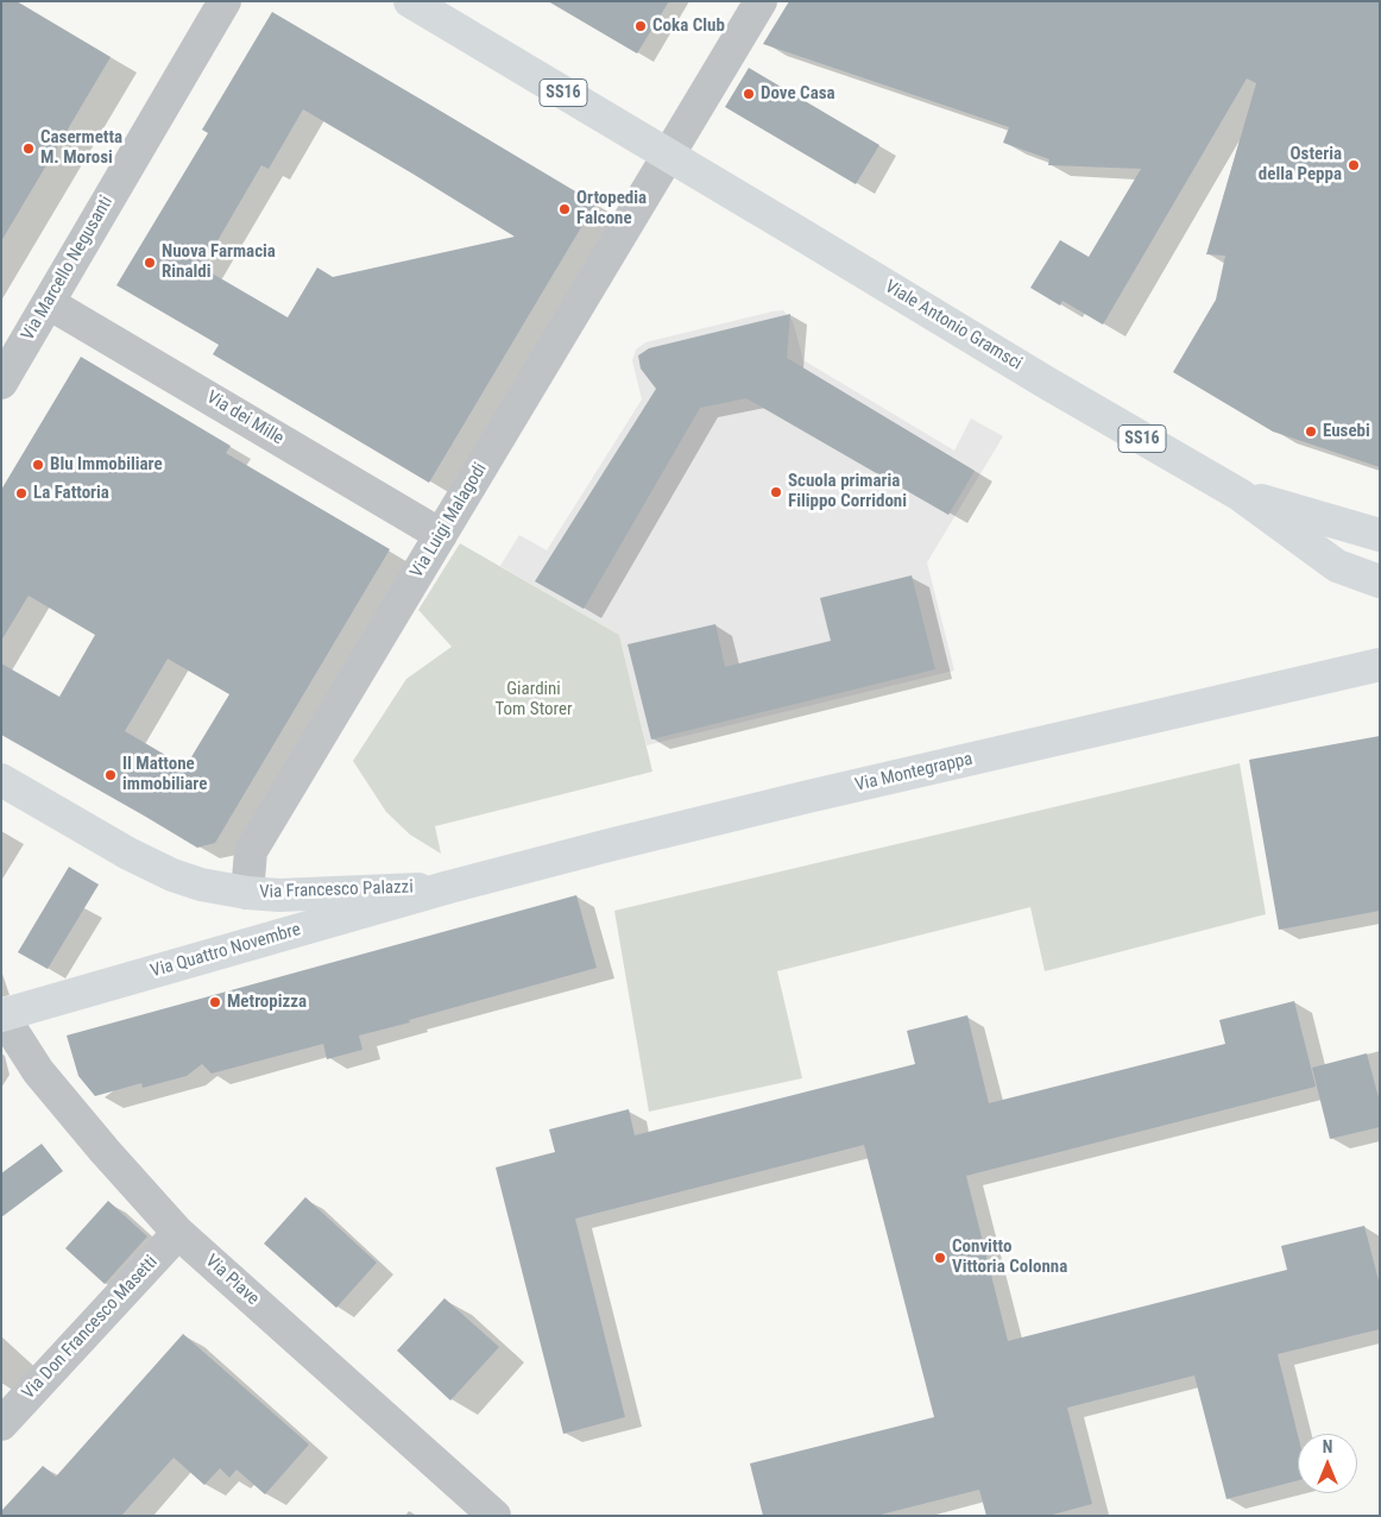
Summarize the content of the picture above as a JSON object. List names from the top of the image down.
{
  "streets": {
    "main road": [
      "SS16",
      "Viale Antonio Gramsci",
      "Via Montegrappa",
      "Via Francesco Palazzi",
      "Via Quattro Novembre"
    ],
    "street": [
      "Via Marcello Negusanti",
      "Via dei Mille",
      "Via Luigi Malagodi",
      "Via Piave",
      "Via Don Francesco Masetti"
    ]
  },
  "crossings": [
    ["Via Marcello Negusanti", "Via dei Mille"],
    ["Viale Antonio Gramsci", "Via Luigi Malagodi"],
    ["Via dei Mille", "Via Luigi Malagodi"],
    ["Via Luigi Malagodi", "Via Francesco Palazzi"],
    ["Via Montegrappa", "Via Francesco Palazzi"],
    ["Via Montegrappa", "Via Quattro Novembre"],
    ["Via Francesco Palazzi", "Via Quattro Novembre"],
    ["Via Quattro Novembre", "Via Piave"],
    ["Via Piave", "Via Don Francesco Masetti"]
  ],
  "parks": ["Giardini Tom Storer"],
  "places": [
    "Coka Club",
    "Dove Casa",
    "Casermetta M. Morosi",
    "Osteria della Peppa",
    "Ortopedia Falcone",
    "Nuova Farmacia Rinaldi",
    "Eusebi",
    "Blu Immobiliare",
    "Scuola primaria Filippo Corridoni",
    "La Fattoria",
    "Il Mattone immobiliare",
    "Metropizza",
    "Convitto Vittoria Colonna"
  ],
  "north": "top"
}
